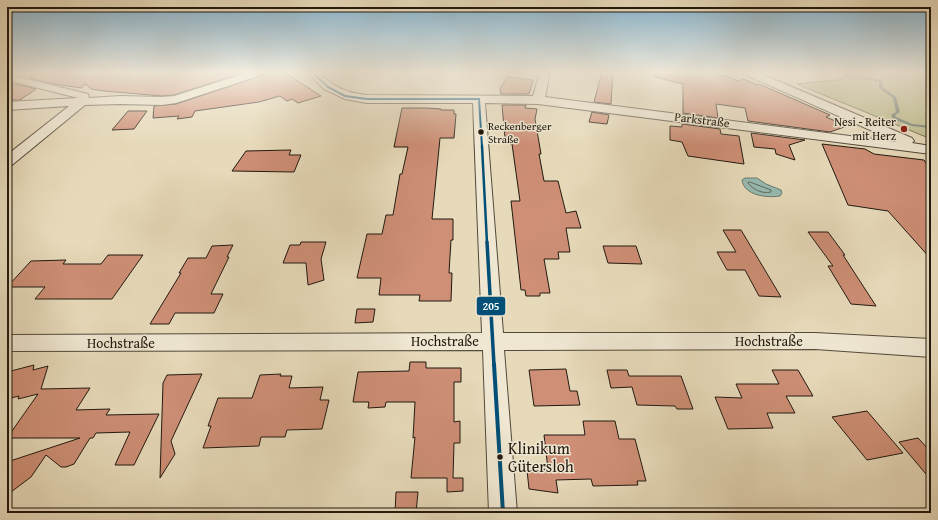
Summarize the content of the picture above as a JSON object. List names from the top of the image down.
{
  "streets": {
    "street": ["Parkstraße", "Hochstraße"]
  },
  "places": ["Nesi - Reiter mit Herz", "Reckenberger Straße", "Klinikum Gütersloh"],
  "lines": ["transit line 205"]
}
